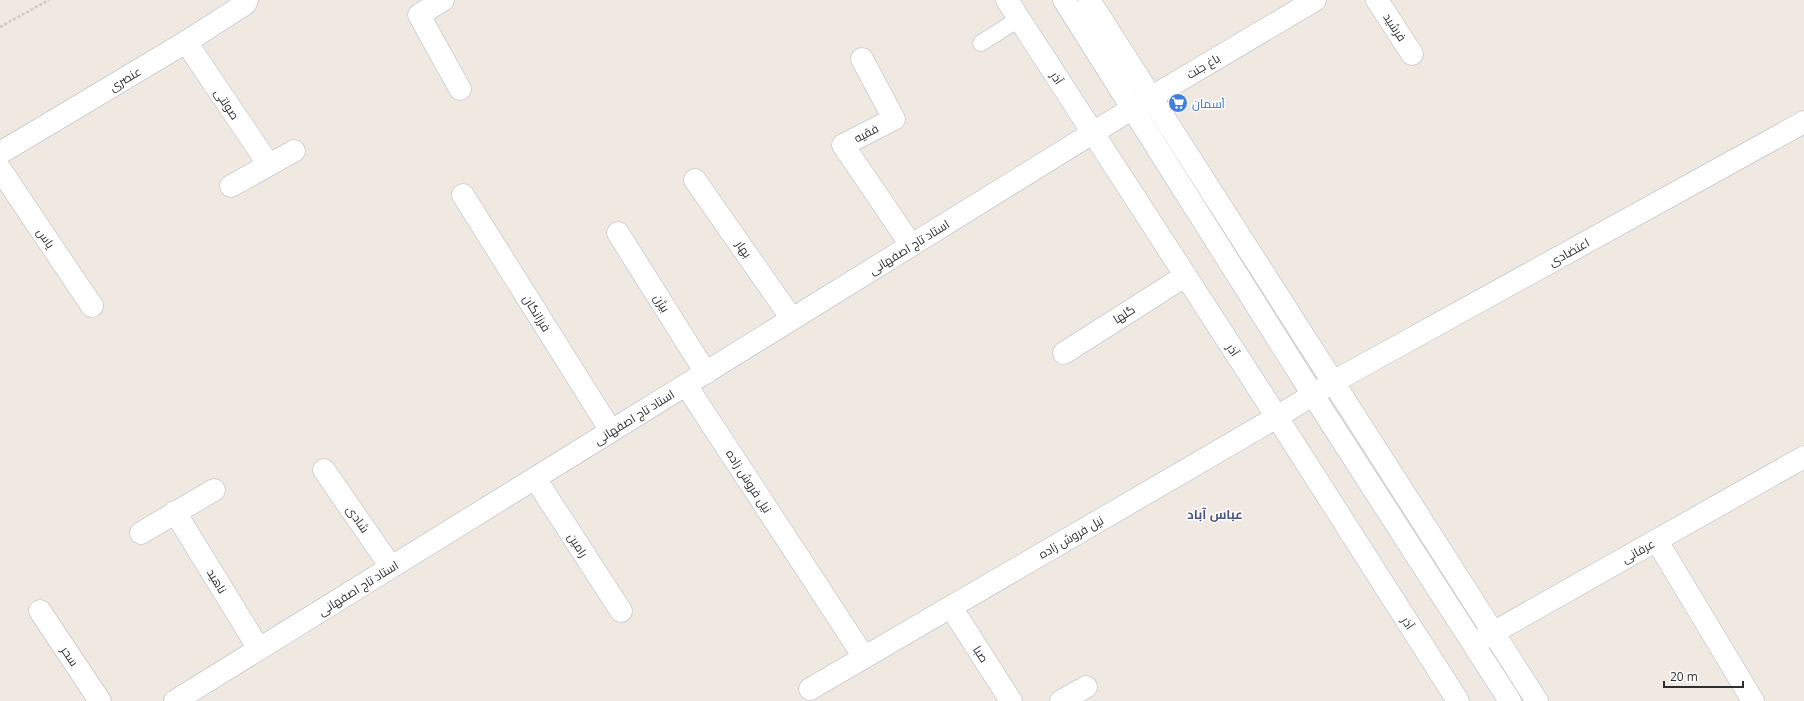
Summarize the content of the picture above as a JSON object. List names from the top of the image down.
{
  "streets": {
    "street": [
      "فرشید",
      "باغ جنت",
      "آذر",
      "عنصری",
      "صولتی",
      "فقیه",
      "یاس",
      "استاد تاج اصفهانی",
      "بهار",
      "اعتضادی",
      "بیژن",
      "فرزانگان",
      "گلها",
      "نیل فروش زاده",
      "شادی",
      "رامین",
      "عرفانی",
      "ناهید",
      "صبا",
      "سحر"
    ]
  },
  "crossings": [
    ["باغ جنت", "آذر"],
    ["باغ جنت", "استاد تاج اصفهانی"],
    ["آذر", "استاد تاج اصفهانی"],
    ["آذر", "گلها"],
    ["آذر", "نیل فروش زاده"],
    ["عنصری", "صولتی"],
    ["فقیه", "استاد تاج اصفهانی"],
    ["استاد تاج اصفهانی", "بهار"],
    ["استاد تاج اصفهانی", "بیژن"],
    ["استاد تاج اصفهانی", "فرزانگان"],
    ["استاد تاج اصفهانی", "نیل فروش زاده"],
    ["استاد تاج اصفهانی", "شادی"],
    ["استاد تاج اصفهانی", "رامین"],
    ["استاد تاج اصفهانی", "ناهید"],
    ["اعتضادی", "نیل فروش زاده"],
    ["نیل فروش زاده", "صبا"]
  ],
  "districts": ["عباس آباد"],
  "places": {
    "supermarket": ["آسمان"]
  },
  "scale_bar": "20 m"
}
